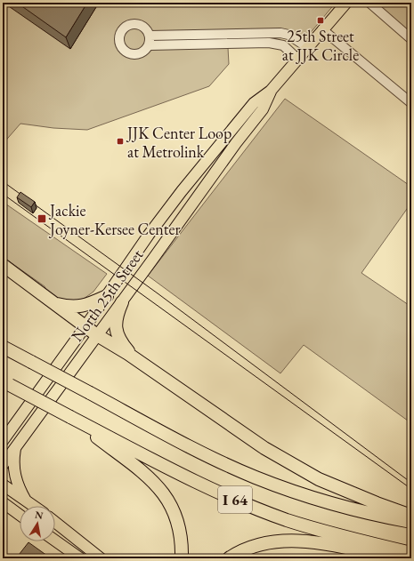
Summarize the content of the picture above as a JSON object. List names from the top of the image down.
{
  "streets": {
    "highway": ["I 64"],
    "main road": ["North 25th Street"]
  },
  "places": {
    "transit": ["25th Street at JJK Circle", "JJK Center Loop at Metrolink", "Jackie Joyner-Kersee Center"]
  },
  "north": "top"
}
